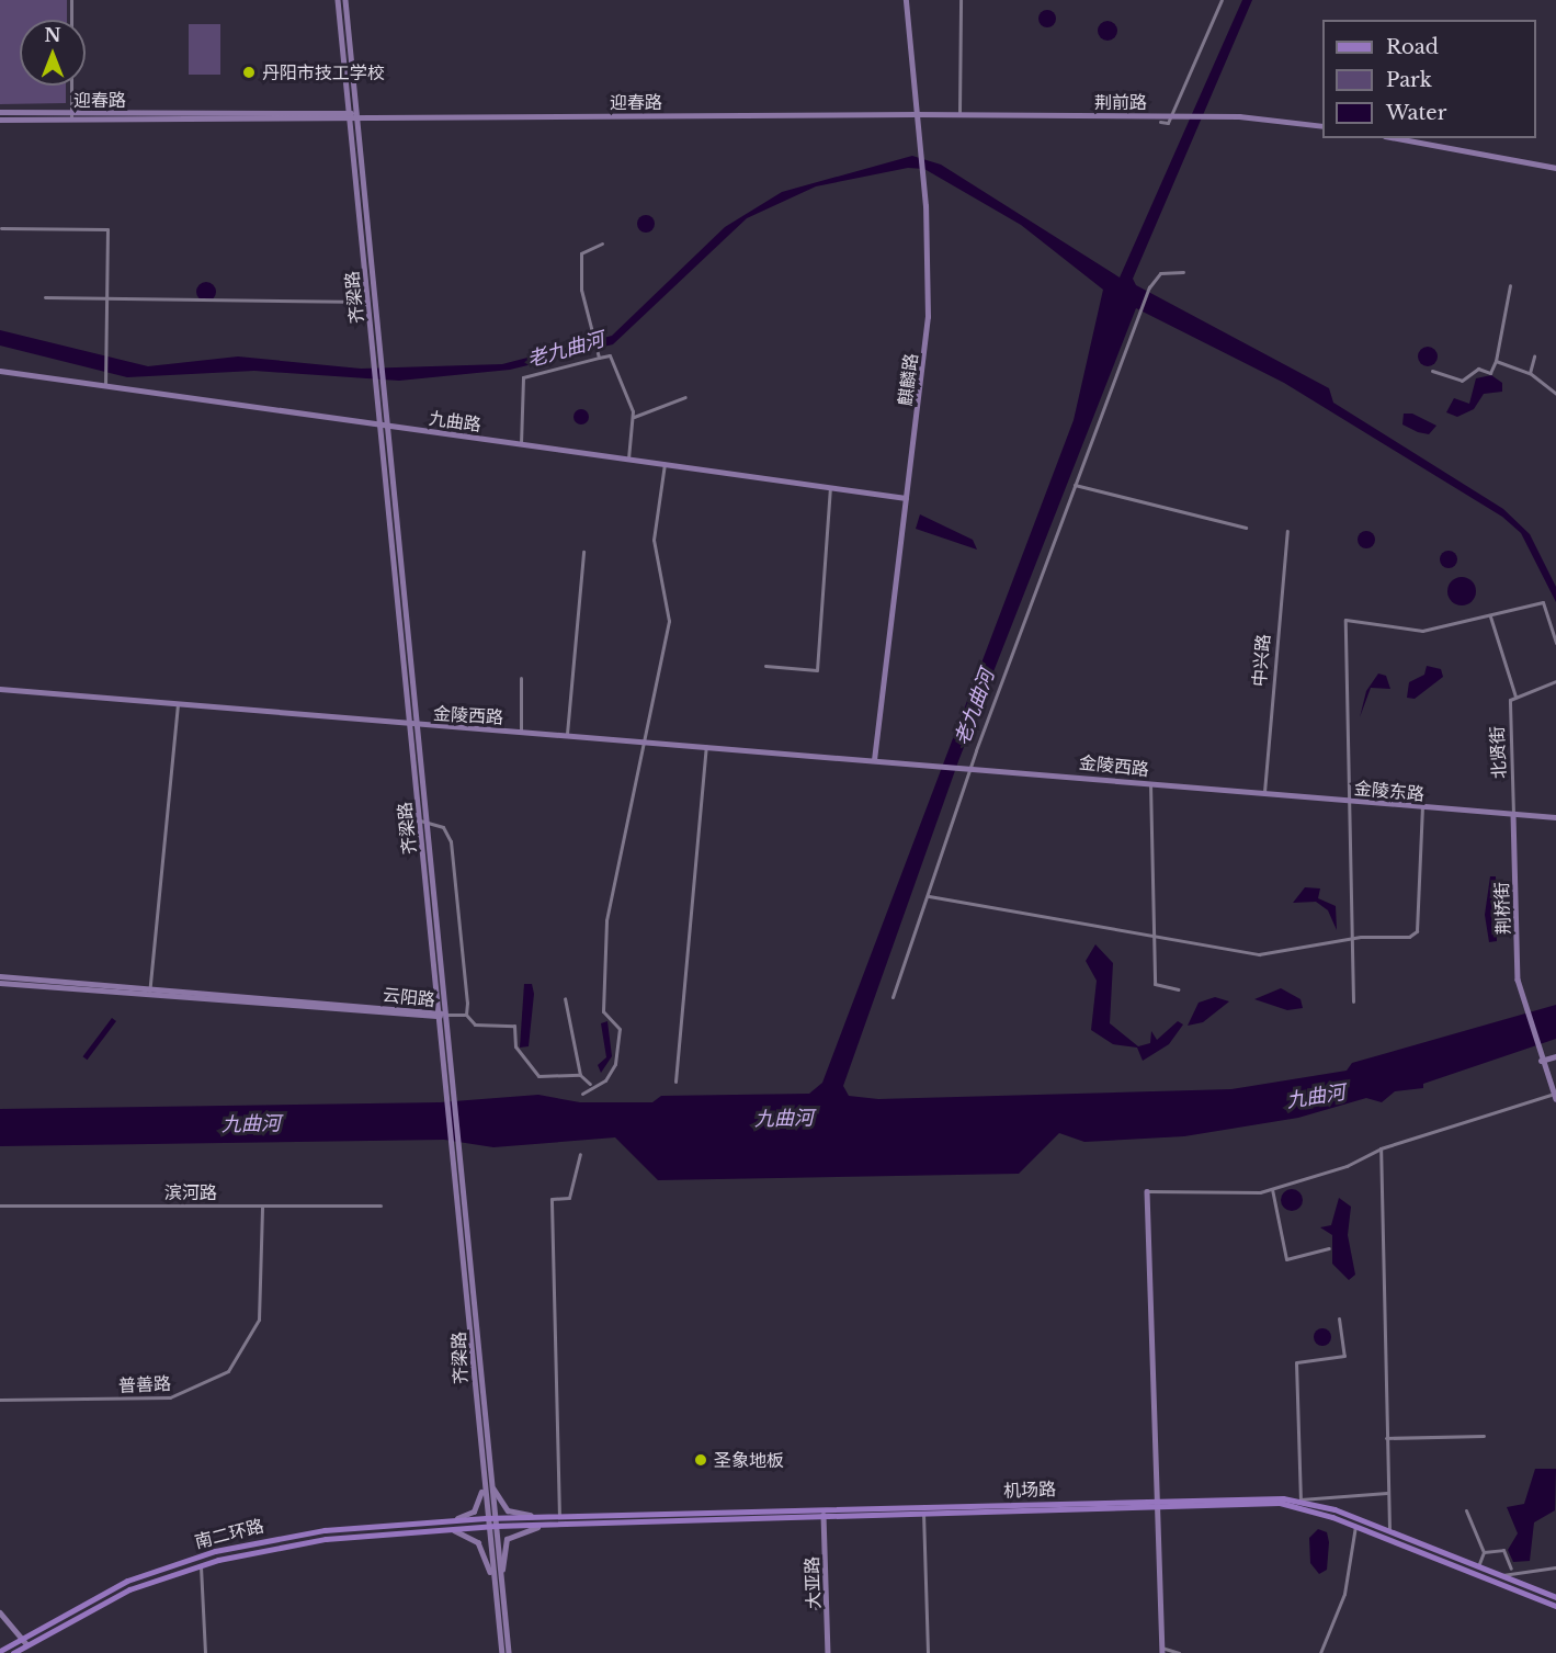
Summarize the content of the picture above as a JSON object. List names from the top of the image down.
{
  "streets": {
    "main road": [
      "迎春路",
      "荆前路",
      "齐梁路",
      "麒麟路",
      "九曲路",
      "金陵西路",
      "金陵东路",
      "荆桥街",
      "云阳路",
      "机场路",
      "南二环路",
      "大亚路"
    ],
    "street": [
      "中兴路",
      "北贤街",
      "滨河路",
      "普善路"
    ]
  },
  "crossings": [
    ["迎春路", "荆前路"],
    ["迎春路", "齐梁路"],
    ["迎春路", "麒麟路"],
    ["荆前路", "麒麟路"],
    ["齐梁路", "九曲路"],
    ["齐梁路", "金陵西路"],
    ["齐梁路", "云阳路"],
    ["齐梁路", "机场路"],
    ["齐梁路", "南二环路"],
    ["麒麟路", "九曲路"],
    ["麒麟路", "金陵西路"],
    ["中兴路", "金陵西路"],
    ["中兴路", "金陵东路"],
    ["金陵西路", "金陵东路"],
    ["北贤街", "金陵东路"],
    ["北贤街", "荆桥街"],
    ["金陵东路", "荆桥街"],
    ["滨河路", "普善路"],
    ["机场路", "南二环路"],
    ["机场路", "大亚路"]
  ],
  "water": ["老九曲河", "九曲河"],
  "places": ["丹阳市技工学校", "圣象地板"],
  "legend": ["Road", "Park", "Water"],
  "north": "top"
}
